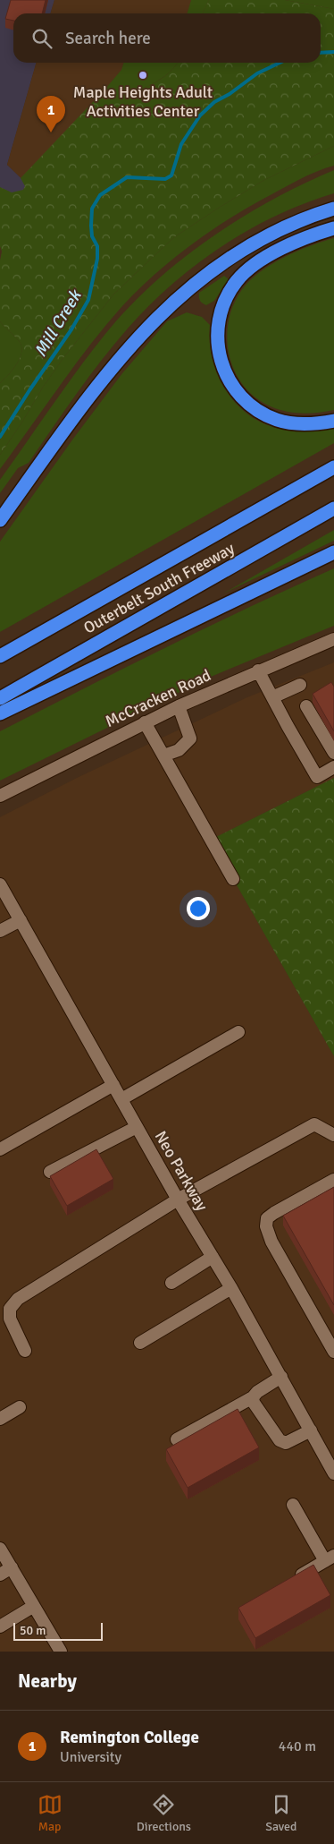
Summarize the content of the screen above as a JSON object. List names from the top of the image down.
{
  "streets": {
    "highway": ["Outerbelt South Freeway"],
    "street": ["McCracken Road", "Neo Parkway"]
  },
  "water": ["Mill Creek"],
  "places": ["Maple Heights Adult Activities Center"],
  "scale_bar": "50 m",
  "page": {
    "search": "Search here",
    "pins": "1",
    "scale": "50 m",
    "heading": "Nearby",
    "list": [
      {
        "mark": "1",
        "name": "Remington College",
        "note": "University",
        "value": "440 m"
      }
    ],
    "nav": ["Map", "Directions", "Saved"]
  }
}
